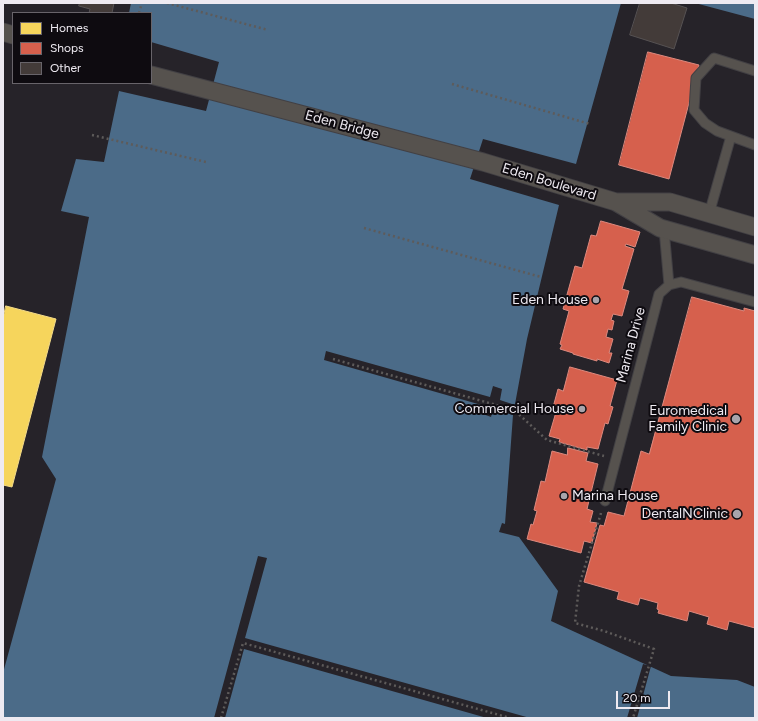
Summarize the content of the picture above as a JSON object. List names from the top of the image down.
{
  "streets": {
    "street": ["Eden Bridge", "Eden Boulevard"],
    "lane": ["Marina Drive"]
  },
  "crossings": [
    ["Eden Bridge", "Eden Boulevard"]
  ],
  "places": [
    "Eden House",
    "Commercial House",
    "Euromedical Family Clinic",
    "Marina House",
    "DentalNClinic"
  ],
  "legend": ["Homes", "Shops", "Other"],
  "scale_bar": "20 m"
}
